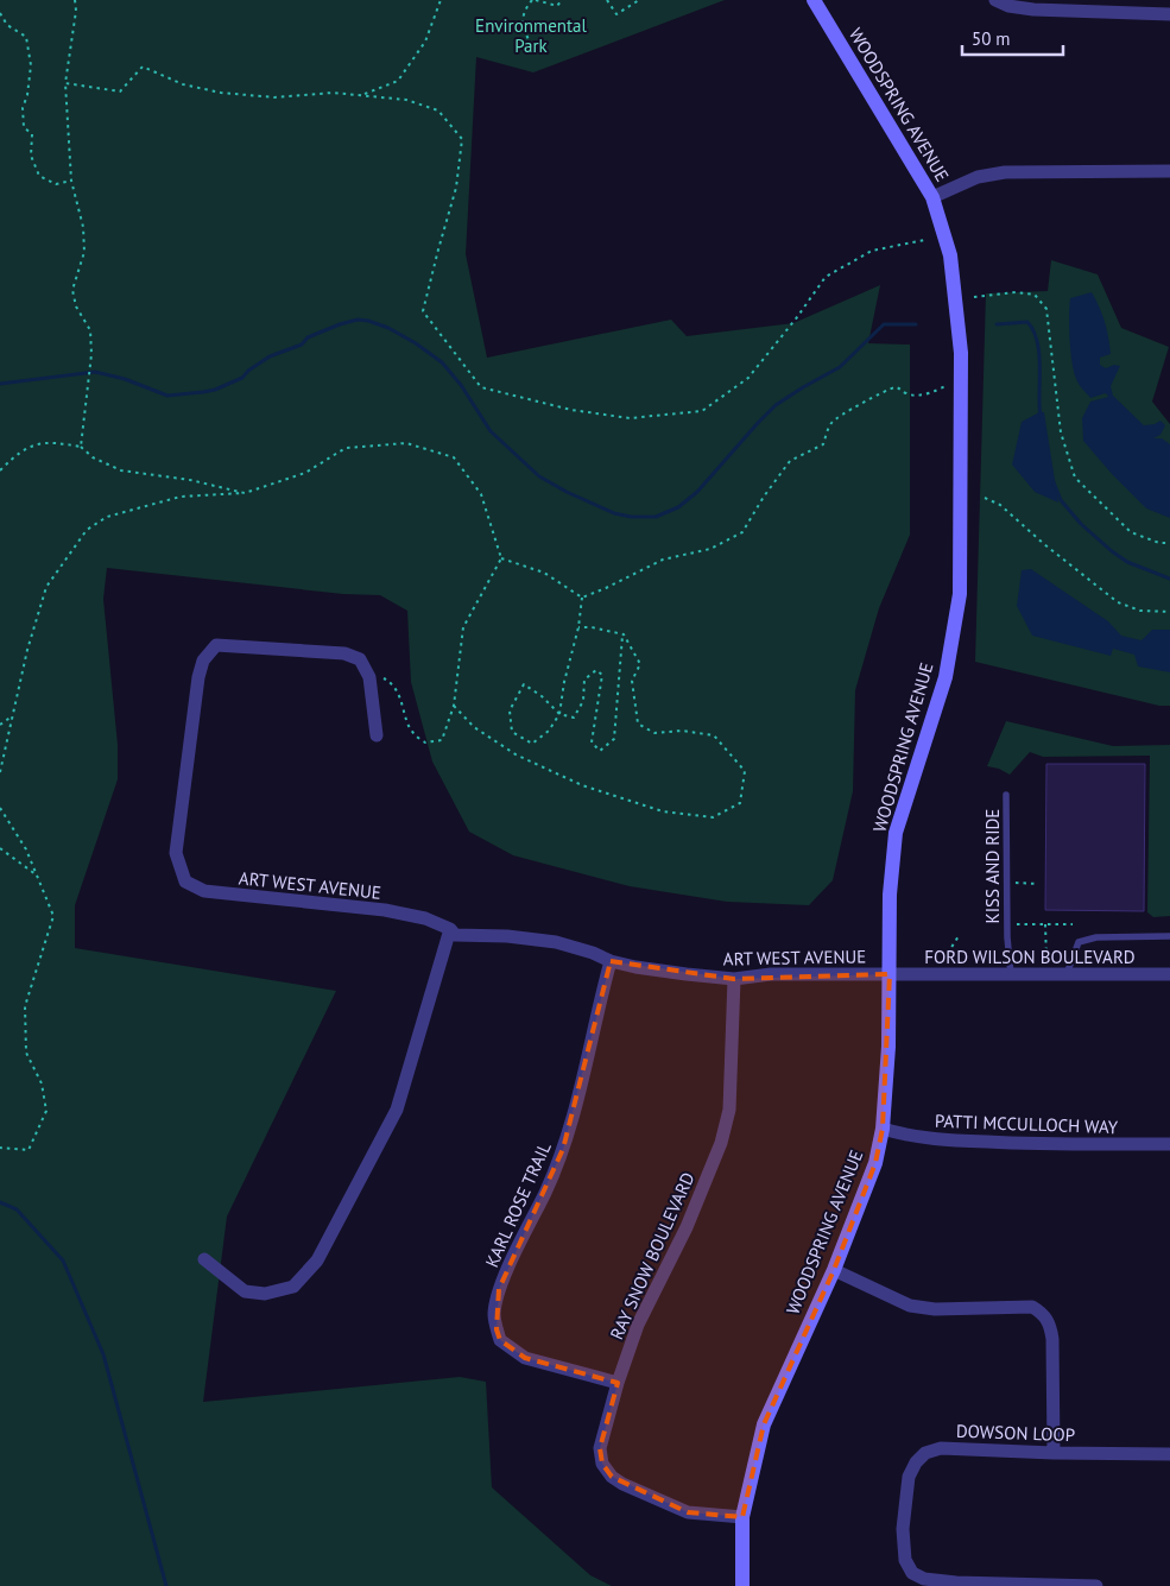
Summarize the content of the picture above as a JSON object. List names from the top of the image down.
{
  "streets": {
    "street": [
      "WOODSPRING AVENUE",
      "ART WEST AVENUE",
      "FORD WILSON BOULEVARD",
      "PATTI MCCULLOCH WAY",
      "KARL ROSE TRAIL",
      "RAY SNOW BOULEVARD",
      "DOWSON LOOP"
    ],
    "lane": ["KISS AND RIDE"]
  },
  "crossings": [
    ["WOODSPRING AVENUE", "ART WEST AVENUE"],
    ["WOODSPRING AVENUE", "FORD WILSON BOULEVARD"],
    ["WOODSPRING AVENUE", "PATTI MCCULLOCH WAY"],
    ["WOODSPRING AVENUE", "RAY SNOW BOULEVARD"],
    ["KISS AND RIDE", "FORD WILSON BOULEVARD"],
    ["ART WEST AVENUE", "FORD WILSON BOULEVARD"],
    ["ART WEST AVENUE", "KARL ROSE TRAIL"],
    ["ART WEST AVENUE", "RAY SNOW BOULEVARD"],
    ["KARL ROSE TRAIL", "RAY SNOW BOULEVARD"]
  ],
  "parks": ["Environmental Park"],
  "scale_bar": "50 m"
}
